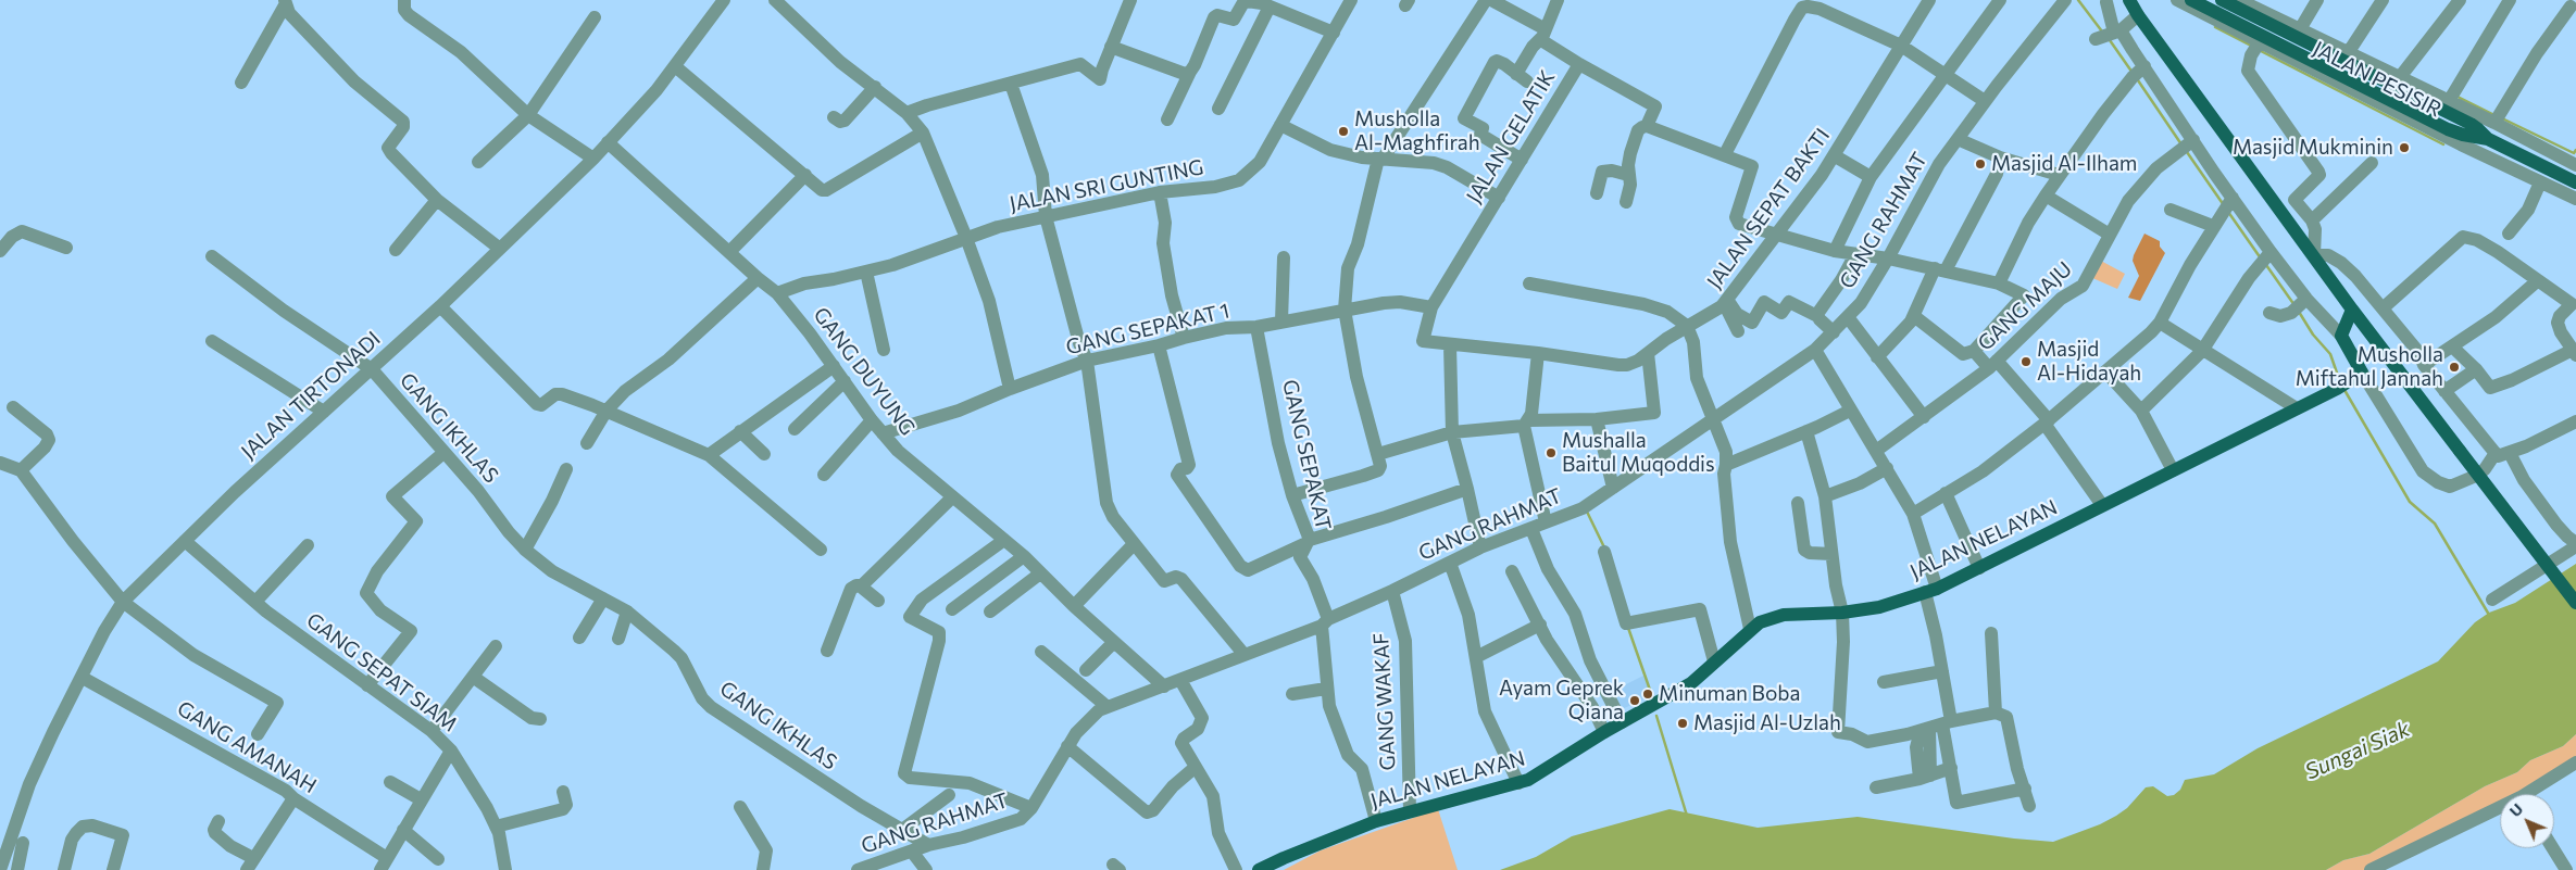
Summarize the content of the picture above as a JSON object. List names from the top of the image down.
{
  "streets": {
    "main road": ["JALAN NELAYAN"],
    "street": [
      "JALAN PESISIR",
      "JALAN GELATIK",
      "JALAN SRI GUNTING",
      "JALAN SEPAT BAKTI",
      "GANG RAHMAT",
      "GANG MAJU",
      "GANG SEPAKAT 1",
      "GANG DUYUNG",
      "JALAN TIRTONADI",
      "GANG IKHLAS",
      "GANG SEPAKAT",
      "GANG SEPAT SIAM",
      "GANG WAKAF",
      "GANG AMANAH"
    ]
  },
  "crossings": [
    ["JALAN GELATIK", "JALAN SEPAT BAKTI"],
    ["JALAN GELATIK", "GANG SEPAKAT 1"],
    ["JALAN SRI GUNTING", "GANG DUYUNG"],
    ["JALAN SEPAT BAKTI", "GANG SEPAKAT 1"],
    ["GANG RAHMAT", "GANG DUYUNG"],
    ["GANG RAHMAT", "GANG IKHLAS"],
    ["GANG RAHMAT", "GANG SEPAKAT"],
    ["GANG RAHMAT", "GANG WAKAF"],
    ["GANG SEPAKAT 1", "GANG DUYUNG"],
    ["GANG SEPAKAT 1", "GANG SEPAKAT"],
    ["GANG DUYUNG", "JALAN TIRTONADI"],
    ["JALAN TIRTONADI", "GANG IKHLAS"],
    ["JALAN TIRTONADI", "GANG SEPAT SIAM"],
    ["JALAN TIRTONADI", "GANG AMANAH"],
    ["GANG SEPAKAT", "JALAN NELAYAN"],
    ["JALAN NELAYAN", "GANG WAKAF"]
  ],
  "water": ["Sungai Siak"],
  "places": [
    "Musholla Al-Maghfirah",
    "Masjid Mukminin",
    "Masjid Al-Ilham",
    "Masjid Al-Hidayah",
    "Musholla Miftahul Jannah",
    "Mushalla Baitul Muqoddis",
    "Minuman Boba",
    "Ayam Geprek Qiana",
    "Masjid Al-Uzlah"
  ],
  "north": "top left"
}
